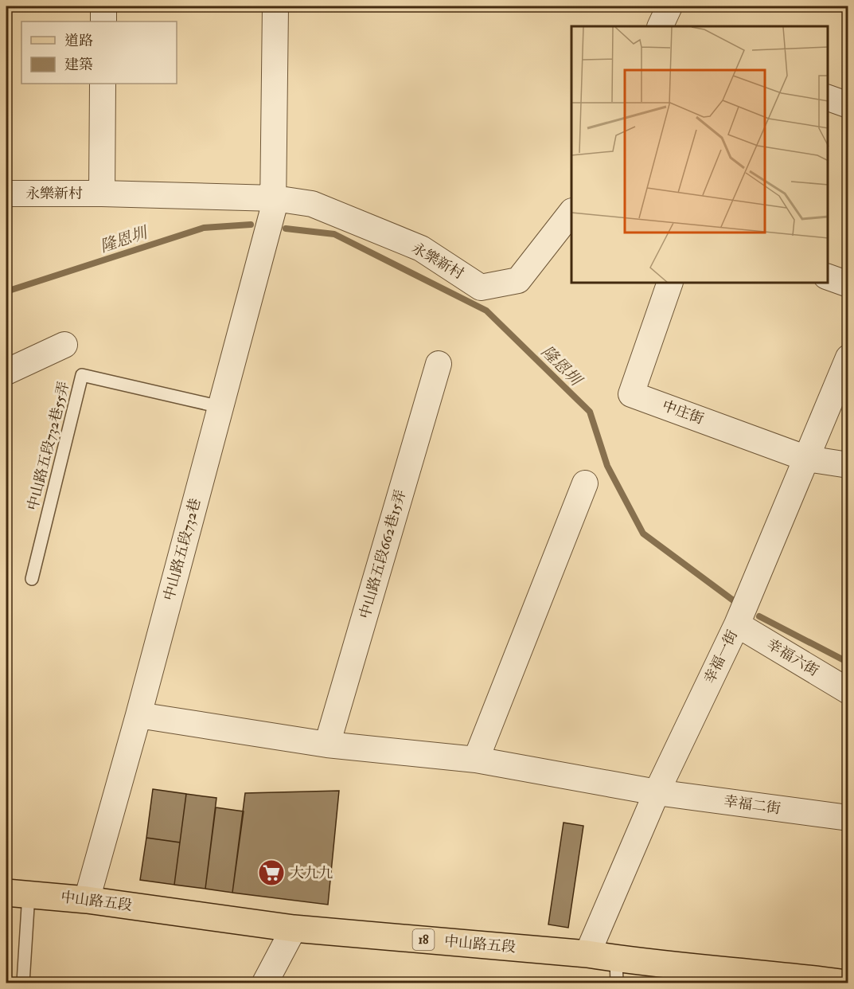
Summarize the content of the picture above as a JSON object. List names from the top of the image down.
{
  "streets": {
    "main road": ["中山路五段", "18"],
    "street": [
      "永樂新村",
      "中庄街",
      "中山路五段732巷",
      "中山路五段662巷15弄",
      "幸福一街",
      "幸福六街",
      "幸福二街"
    ],
    "lane": ["中山路五段732巷55弄"]
  },
  "crossings": [
    ["永樂新村", "中山路五段732巷"],
    ["中庄街", "幸福一街"],
    ["中山路五段732巷55弄", "中山路五段732巷"],
    ["中山路五段732巷", "中山路五段"],
    ["幸福一街", "幸福六街"],
    ["幸福一街", "幸福二街"],
    ["幸福一街", "中山路五段"]
  ],
  "water": ["隆恩圳"],
  "places": {
    "supermarket": ["大九九"]
  },
  "legend": ["道路", "建築"]
}
